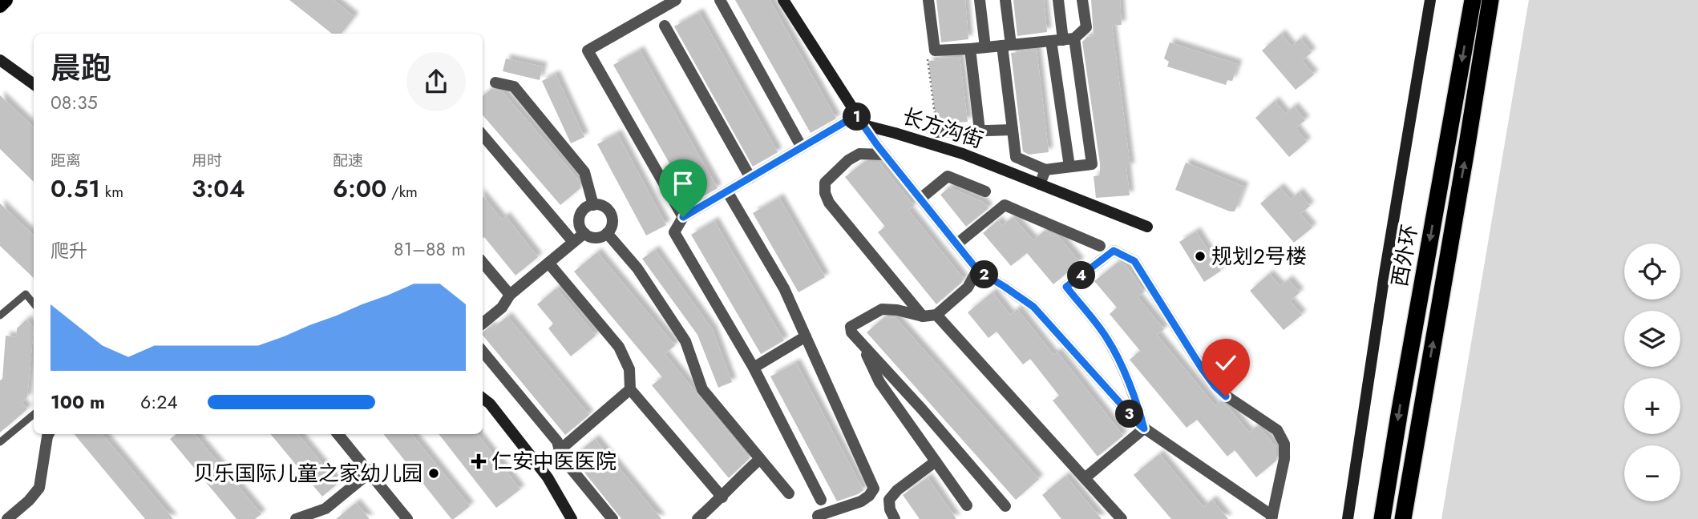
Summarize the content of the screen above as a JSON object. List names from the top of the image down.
{
  "streets": {
    "highway": ["西外环"],
    "street": ["长方沟街"]
  },
  "places": {
    "other": ["规划2号楼", "贝乐国际儿童之家幼儿园"],
    "health": ["仁安中医医院"]
  },
  "page": {
    "heading": ["晨跑", "08:35"],
    "pins": [
      "1",
      "2",
      "4",
      "3"
    ],
    "stats": [
      ["距离", "0.51 km"],
      ["用时", "3:04"],
      ["配速", "6:00 /km"]
    ],
    "chart": ["爬升", "81–88 m"],
    "map_buttons": ["+", "−"],
    "list": [
      {
        "name": "100 m",
        "note": "6:24"
      }
    ]
  }
}
